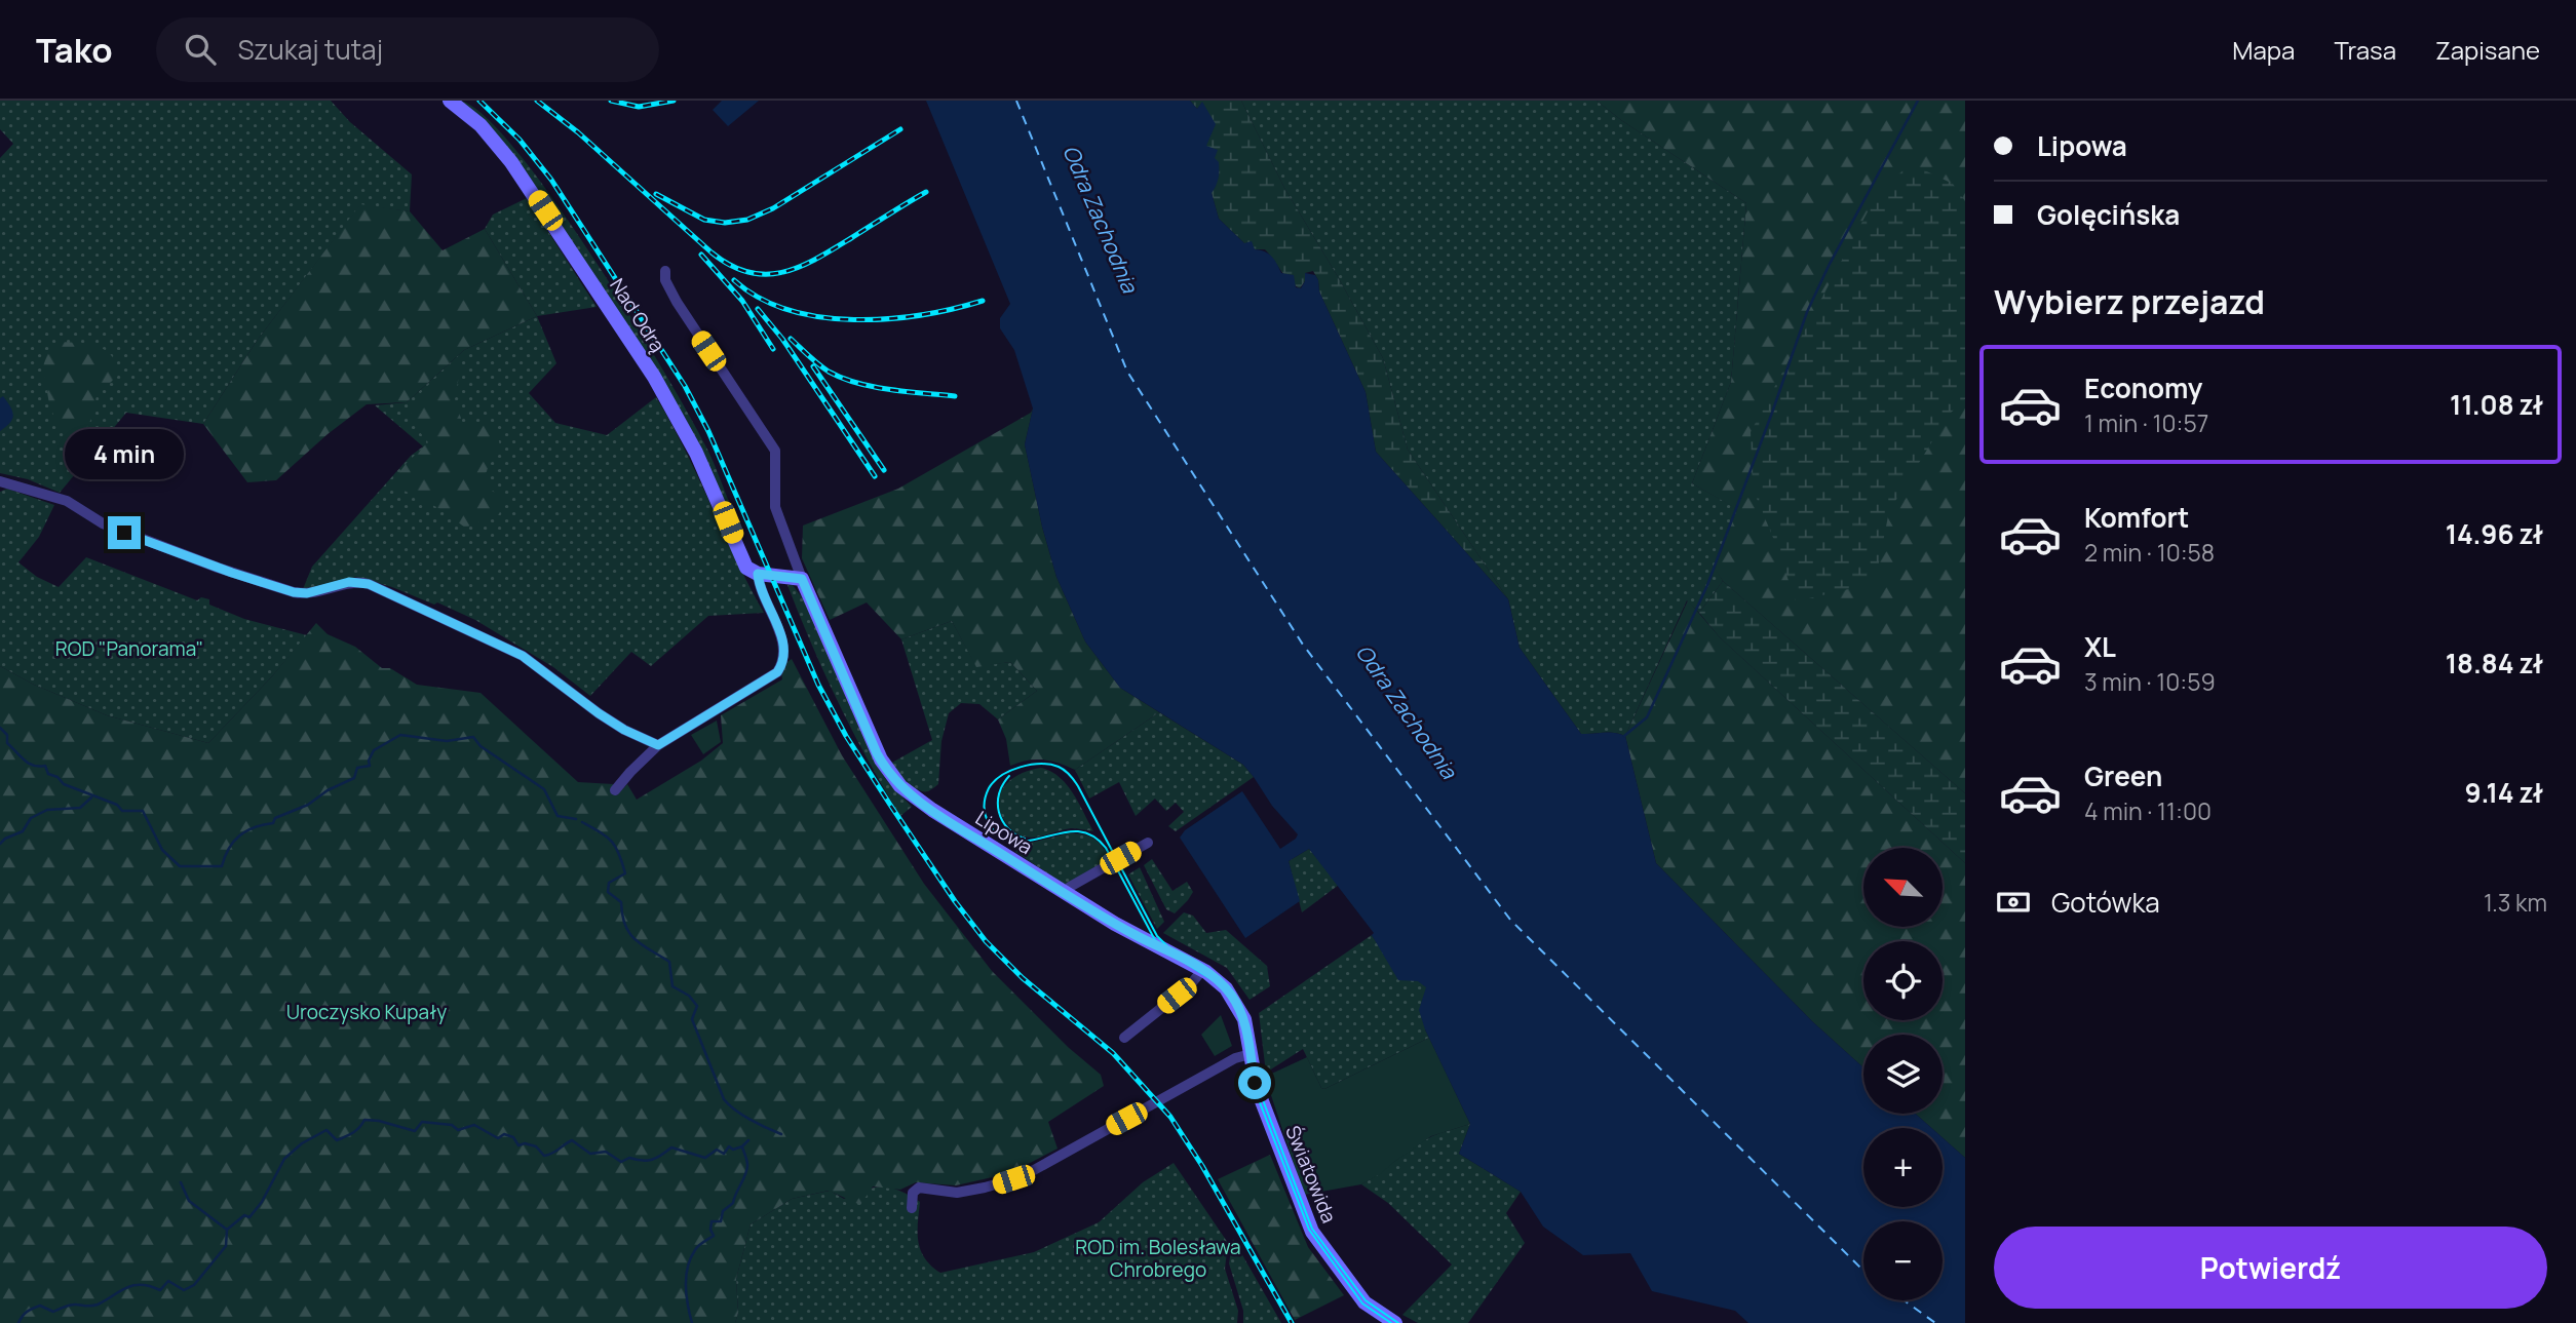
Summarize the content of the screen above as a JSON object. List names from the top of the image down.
{
  "streets": {
    "street": ["Nad Odrą", "Lipowa", "Światowida"]
  },
  "crossings": [
    ["Lipowa", "Światowida"]
  ],
  "water": ["Odra Zachodnia"],
  "parks": ["ROD \"Panorama\"", "Uroczysko Kupały", "ROD im. Bolesława Chrobrego"],
  "north": "top left",
  "page": {
    "header": "Tako",
    "search": "Szukaj tutaj",
    "nav": ["Mapa", "Trasa", "Zapisane"],
    "banner": ["Lipowa", "Golęcińska"],
    "heading": "Wybierz przejazd",
    "list": [
      {
        "name": "Economy",
        "note": "1 min · 10:57",
        "value": "11.08 zł"
      },
      {
        "name": "Komfort",
        "note": "2 min · 10:58",
        "value": "14.96 zł"
      },
      {
        "name": "XL",
        "note": "3 min · 10:59",
        "value": "18.84 zł"
      },
      {
        "name": "Green",
        "note": "4 min · 11:00",
        "value": "9.14 zł"
      }
    ],
    "bubble": "4 min",
    "map_buttons": ["+", "−"],
    "pay": ["Gotówka", "1.3 km"],
    "buttons": "Potwierdź"
  }
}
